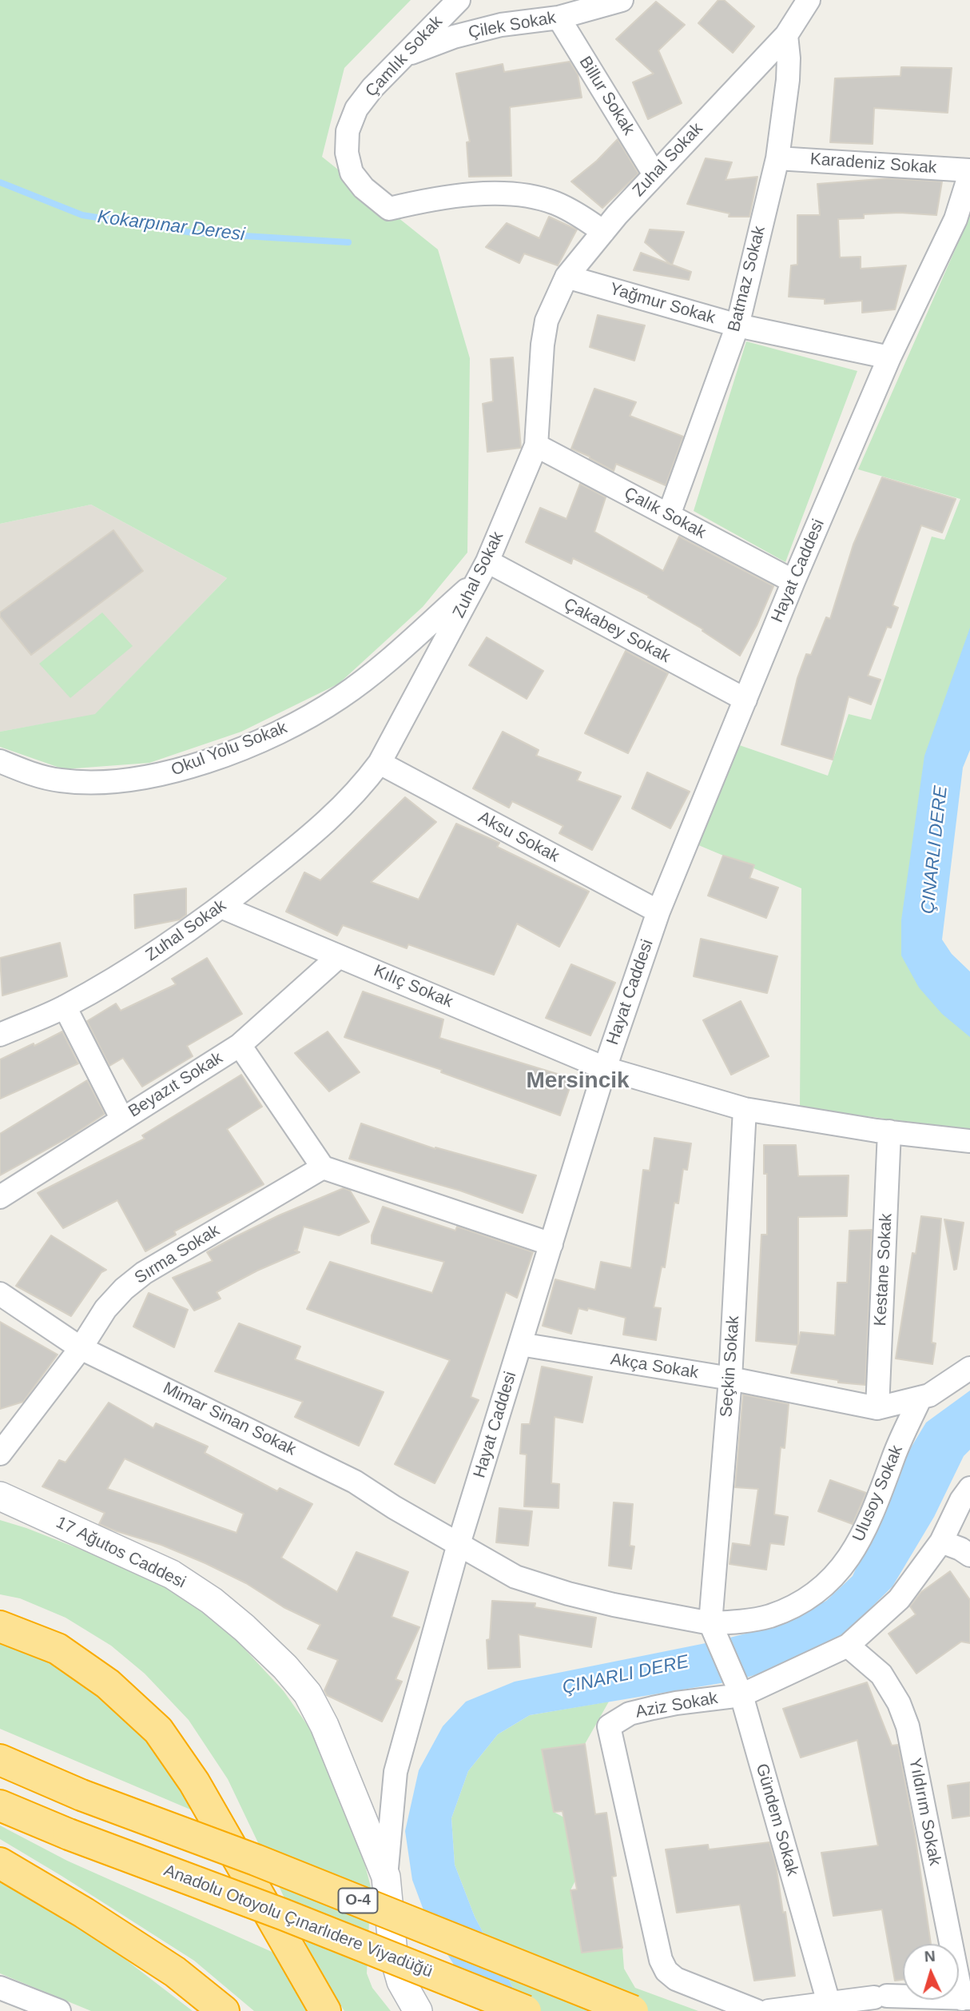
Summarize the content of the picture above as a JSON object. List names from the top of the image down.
{
  "streets": {
    "highway": ["O-4", "Anadolu Otoyolu Çınarlıdere Viyadüğü"],
    "street": [
      "Çilek Sokak",
      "Çamlık Sokak",
      "Billur Sokak",
      "Zuhal Sokak",
      "Karadeniz Sokak",
      "Batmaz Sokak",
      "Yağmur Sokak",
      "Çalık Sokak",
      "Hayat Caddesi",
      "Çakabey Sokak",
      "Okul Yolu Sokak",
      "Aksu Sokak",
      "Kılıç Sokak",
      "Beyazıt Sokak",
      "Sırma Sokak",
      "Kestane Sokak",
      "Akça Sokak",
      "Seçkin Sokak",
      "Mimar Sinan Sokak",
      "Ulusoy Sokak",
      "17 Ağutos Caddesi",
      "Aziz Sokak",
      "Yıldırım Sokak",
      "Gündem Sokak"
    ]
  },
  "crossings": [
    ["Çilek Sokak", "Çamlık Sokak"],
    ["Çilek Sokak", "Billur Sokak"],
    ["Çamlık Sokak", "Zuhal Sokak"],
    ["Billur Sokak", "Zuhal Sokak"],
    ["Zuhal Sokak", "Batmaz Sokak"],
    ["Zuhal Sokak", "Yağmur Sokak"],
    ["Zuhal Sokak", "Çalık Sokak"],
    ["Zuhal Sokak", "Çakabey Sokak"],
    ["Zuhal Sokak", "Okul Yolu Sokak"],
    ["Zuhal Sokak", "Aksu Sokak"],
    ["Zuhal Sokak", "Kılıç Sokak"],
    ["Karadeniz Sokak", "Batmaz Sokak"],
    ["Karadeniz Sokak", "Hayat Caddesi"],
    ["Batmaz Sokak", "Yağmur Sokak"],
    ["Batmaz Sokak", "Çalık Sokak"],
    ["Yağmur Sokak", "Hayat Caddesi"],
    ["Çalık Sokak", "Hayat Caddesi"],
    ["Hayat Caddesi", "Çakabey Sokak"],
    ["Hayat Caddesi", "Aksu Sokak"],
    ["Hayat Caddesi", "Kılıç Sokak"],
    ["Hayat Caddesi", "Akça Sokak"],
    ["Hayat Caddesi", "Mimar Sinan Sokak"],
    ["Hayat Caddesi", "Ulusoy Sokak"],
    ["Hayat Caddesi", "17 Ağutos Caddesi"],
    ["Çakabey Sokak", "Okul Yolu Sokak"],
    ["Kılıç Sokak", "Beyazıt Sokak"],
    ["Sırma Sokak", "Mimar Sinan Sokak"],
    ["Kestane Sokak", "Akça Sokak"],
    ["Akça Sokak", "Seçkin Sokak"],
    ["Akça Sokak", "Ulusoy Sokak"],
    ["Seçkin Sokak", "Ulusoy Sokak"],
    ["Seçkin Sokak", "Gündem Sokak"],
    ["Mimar Sinan Sokak", "Ulusoy Sokak"],
    ["Ulusoy Sokak", "Gündem Sokak"],
    ["Aziz Sokak", "Yıldırım Sokak"],
    ["Aziz Sokak", "Gündem Sokak"]
  ],
  "districts": ["Mersincik"],
  "water": ["Kokarpınar Deresi", "ÇINARLI DERE"],
  "north": "top"
}
